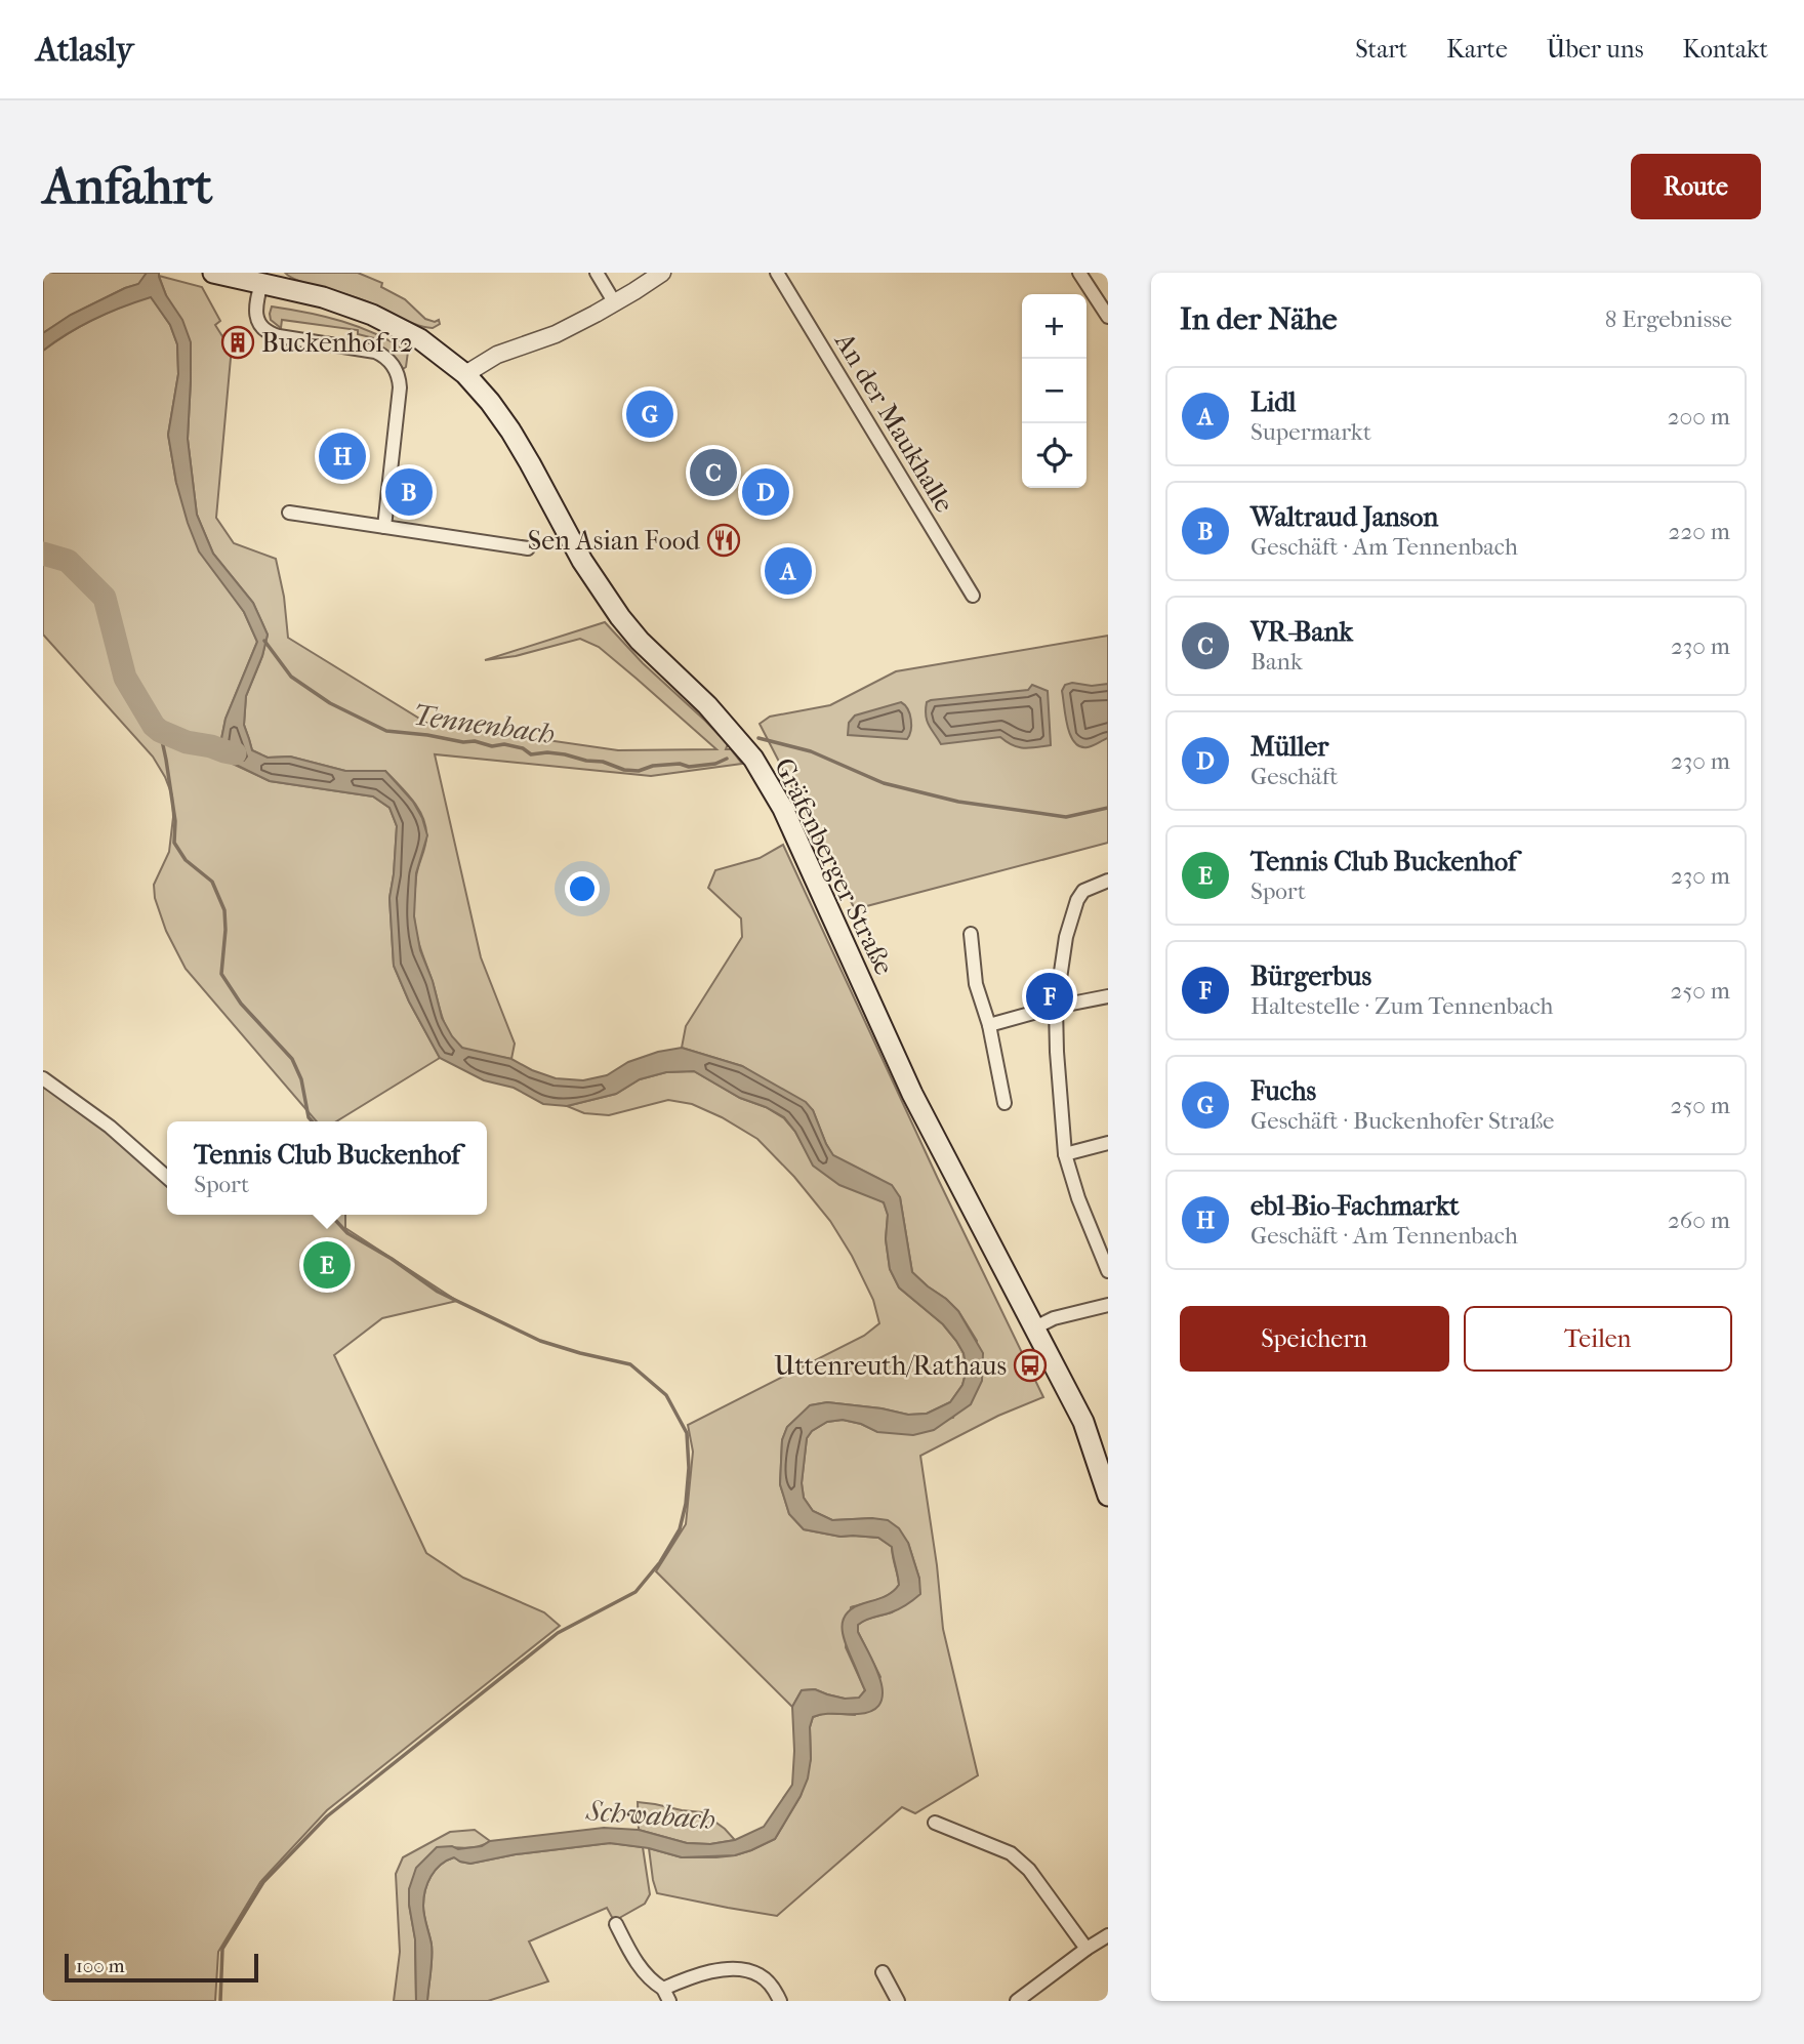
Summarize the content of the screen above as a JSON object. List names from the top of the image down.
{
  "streets": {
    "main road": ["Gräfenberger Straße"],
    "street": ["An der Maukhalle"]
  },
  "water": ["Tennenbach", "Schwabach"],
  "places": {
    "building": ["Buckenhof 12"],
    "restaurant": ["Sen Asian Food"],
    "bus stop": ["Uttenreuth/Rathaus"]
  },
  "scale_bar": "100 m",
  "page": {
    "header": "Atlasly",
    "nav": [
      "Start",
      "Karte",
      "Über uns",
      "Kontakt"
    ],
    "buttons": [
      "Route",
      ["Speichern", "Teilen"]
    ],
    "title": "Anfahrt",
    "heading": ["In der Nähe", "8 Ergebnisse"],
    "map_buttons": ["+", "−"],
    "list": [
      {
        "mark": "A",
        "name": "Lidl",
        "note": "Supermarkt",
        "value": "200 m"
      },
      {
        "mark": "B",
        "name": "Waltraud Janson",
        "note": "Geschäft · Am Tennenbach",
        "value": "220 m"
      },
      {
        "mark": "C",
        "name": "VR-Bank",
        "note": "Bank",
        "value": "230 m"
      },
      {
        "mark": "D",
        "name": "Müller",
        "note": "Geschäft",
        "value": "230 m"
      },
      {
        "mark": "E",
        "name": "Tennis Club Buckenhof",
        "note": "Sport",
        "value": "230 m"
      },
      {
        "mark": "F",
        "name": "Bürgerbus",
        "note": "Haltestelle · Zum Tennenbach",
        "value": "250 m"
      },
      {
        "mark": "G",
        "name": "Fuchs",
        "note": "Geschäft · Buckenhofer Straße",
        "value": "250 m"
      },
      {
        "mark": "H",
        "name": "ebl-Bio-Fachmarkt",
        "note": "Geschäft · Am Tennenbach",
        "value": "260 m"
      }
    ],
    "pins": [
      "G",
      "H",
      "C",
      "B",
      "D",
      "A",
      "F",
      "E"
    ],
    "popup": ["Tennis Club Buckenhof", "Sport"],
    "scale": "100 m"
  }
}
